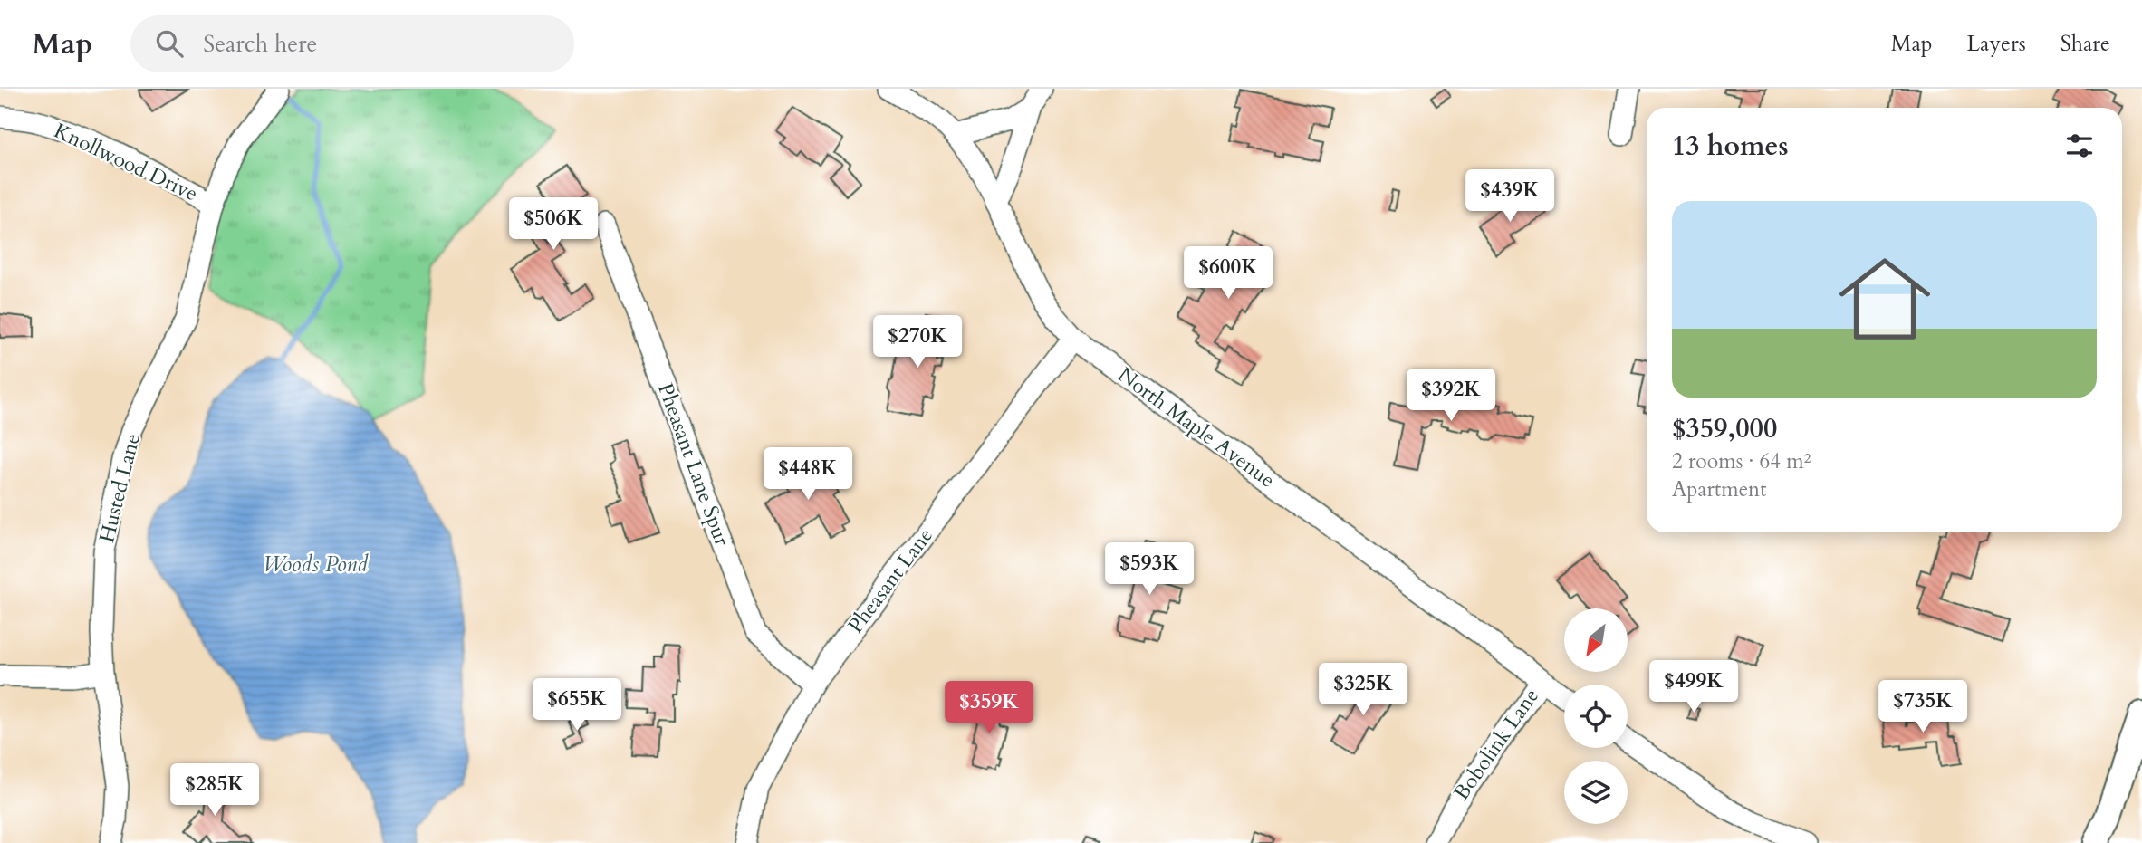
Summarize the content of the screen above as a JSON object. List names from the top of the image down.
{
  "streets": {
    "street": [
      "Knollwood Drive",
      "North Maple Avenue",
      "Pheasant Lane Spur",
      "Husted Lane",
      "Pheasant Lane",
      "Bobolink Lane"
    ]
  },
  "crossings": [
    ["Knollwood Drive", "Husted Lane"],
    ["North Maple Avenue", "Pheasant Lane"],
    ["North Maple Avenue", "Bobolink Lane"],
    ["Pheasant Lane Spur", "Pheasant Lane"]
  ],
  "water": ["Woods Pond"],
  "north": "bottom left",
  "page": {
    "header": "Map",
    "search": "Search here",
    "nav": ["Map", "Layers", "Share"],
    "heading": "13 homes",
    "price": [
      "$439K",
      "$506K",
      "$600K",
      "$270K",
      "$392K",
      "$448K",
      "$593K",
      "$499K",
      "$325K",
      "$655K",
      "$735K",
      "$359K",
      "$285K"
    ],
    "list": [
      {
        "name": "$359,000",
        "note": "2 rooms · 64 m² · Apartment"
      }
    ]
  }
}
